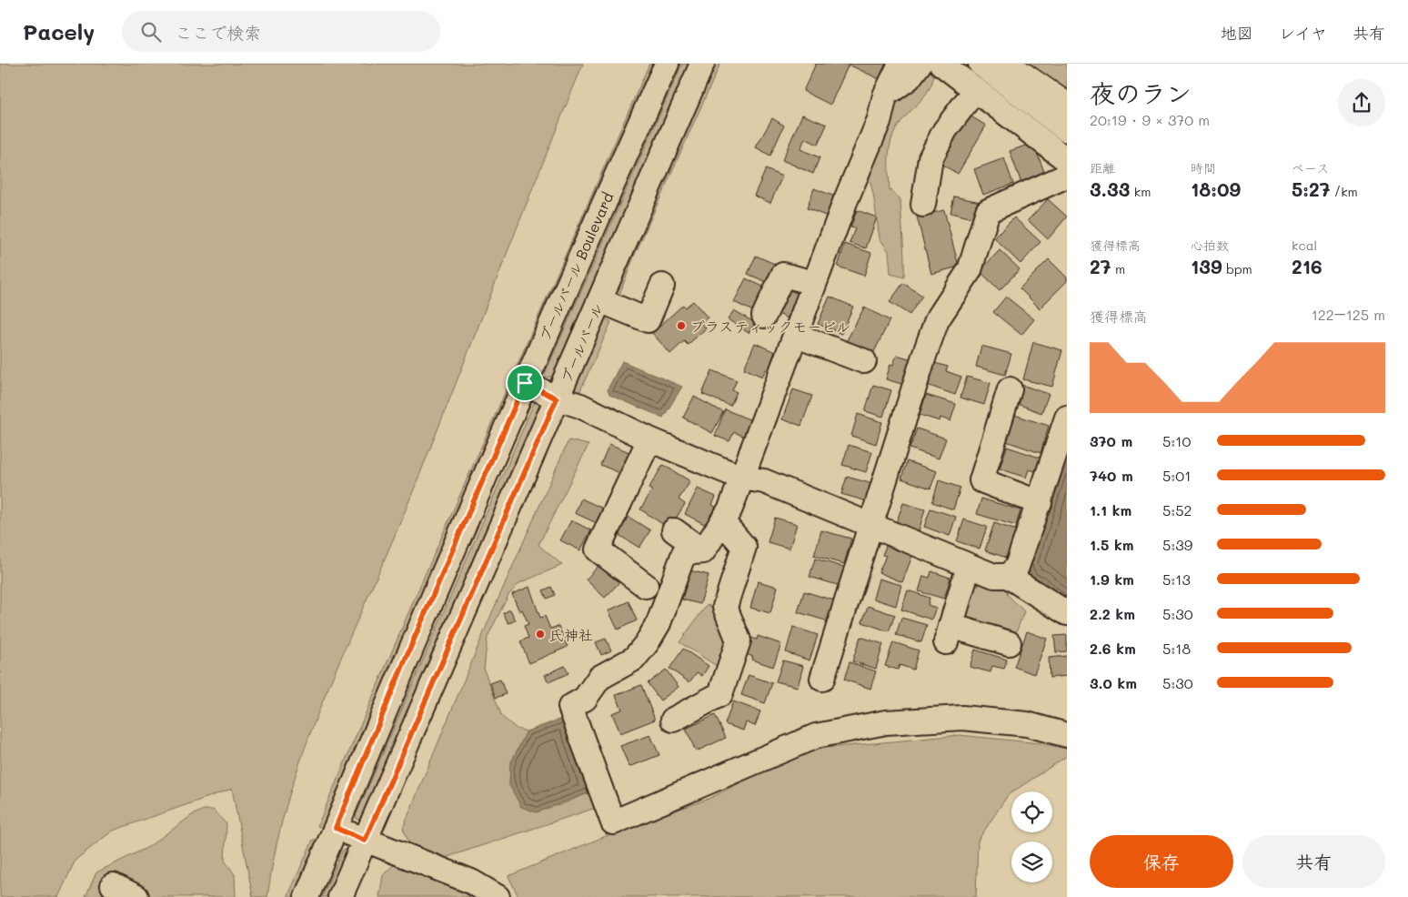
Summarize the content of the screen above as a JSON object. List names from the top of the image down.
{
  "streets": {
    "street": ["ブールバール Boulevard", "ブールバール"]
  },
  "places": ["プラスティックモービル", "氏神社"],
  "page": {
    "header": "Pacely",
    "search": "ここで検索",
    "nav": ["地図", "レイヤ", "共有"],
    "heading": ["夜のラン", "20:19 · 9 × 370 m"],
    "stats": [
      ["距離", "3.33 km"],
      ["時間", "18:09"],
      ["ペース", "5:27 /km"],
      ["獲得標高", "27 m"],
      ["心拍数", "139 bpm"],
      ["kcal", "216"]
    ],
    "chart": ["獲得標高", "122–125 m"],
    "list": [
      {
        "name": "370 m",
        "note": "5:10"
      },
      {
        "name": "740 m",
        "note": "5:01"
      },
      {
        "name": "1.1 km",
        "note": "5:52"
      },
      {
        "name": "1.5 km",
        "note": "5:39"
      },
      {
        "name": "1.9 km",
        "note": "5:13"
      },
      {
        "name": "2.2 km",
        "note": "5:30"
      },
      {
        "name": "2.6 km",
        "note": "5:18"
      },
      {
        "name": "3.0 km",
        "note": "5:30"
      }
    ],
    "buttons": ["保存", "共有"]
  }
}
